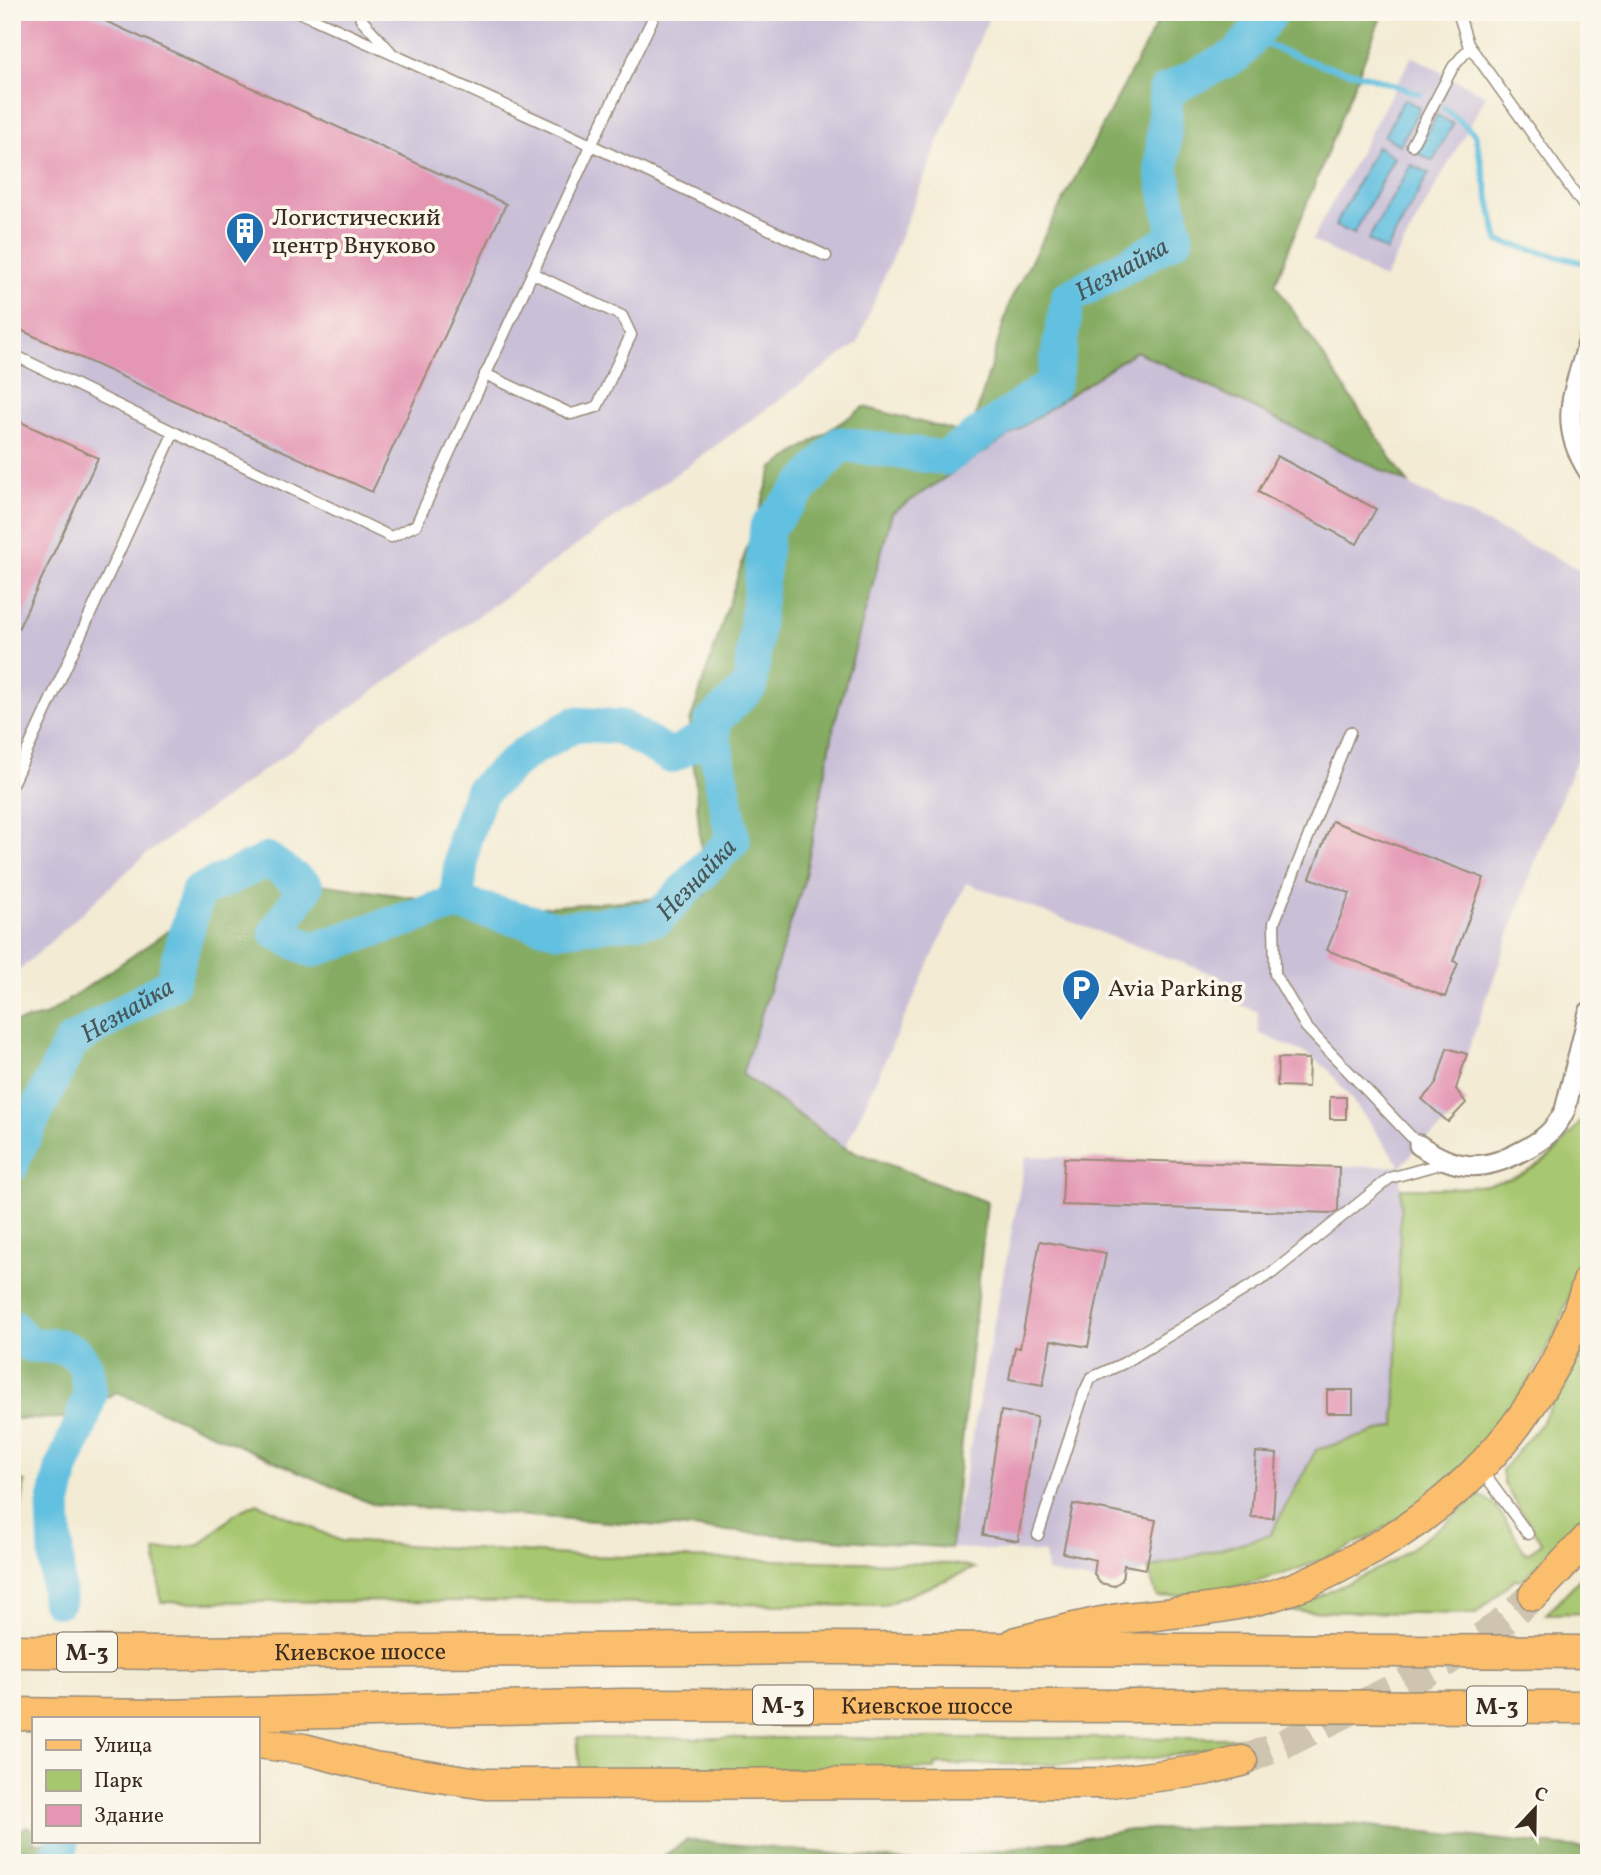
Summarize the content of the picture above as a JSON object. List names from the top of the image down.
{
  "streets": {
    "highway": ["М-3", "Киевское шоссе"]
  },
  "water": ["Незнайка"],
  "places": {
    "building": ["Логистический центр Внуково"],
    "parking": ["Avia Parking"]
  },
  "legend": ["Улица", "Парк", "Здание"],
  "north": "top"
}
